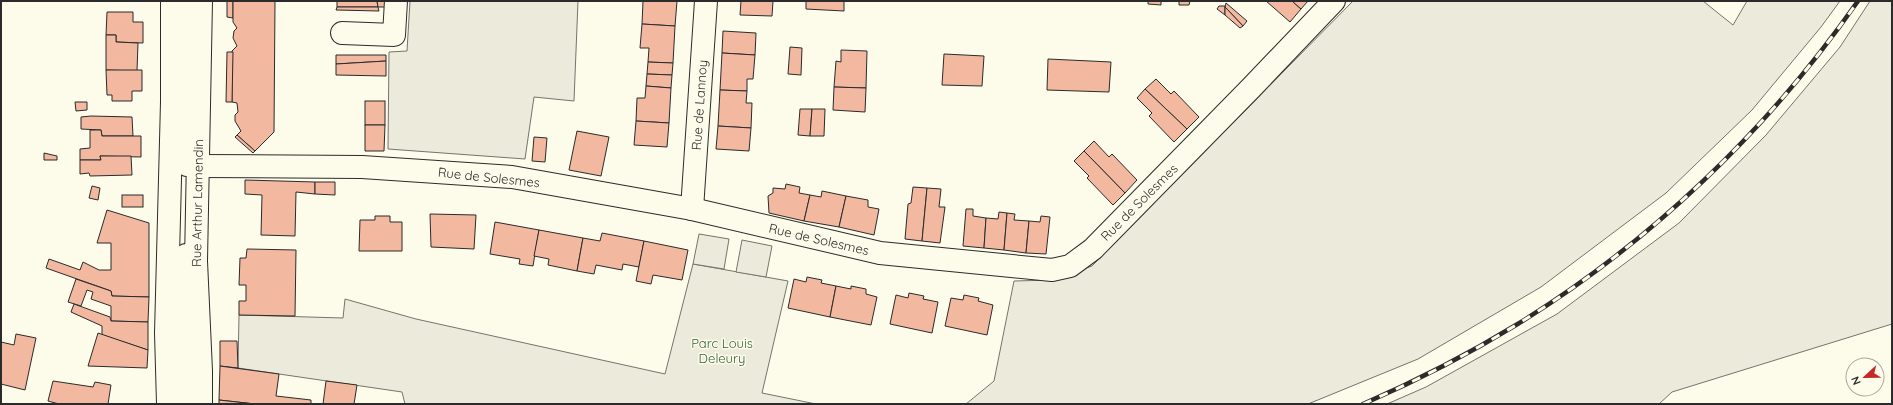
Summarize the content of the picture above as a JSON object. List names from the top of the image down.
{
  "streets": {
    "street": ["Rue de Lannoy", "Rue de Solesmes", "Rue Arthur Lamendin"]
  },
  "crossings": [
    ["Rue de Lannoy", "Rue de Solesmes"],
    ["Rue de Solesmes", "Rue Arthur Lamendin"]
  ],
  "parks": ["Parc Louis Deleury"],
  "north": "left"
}
